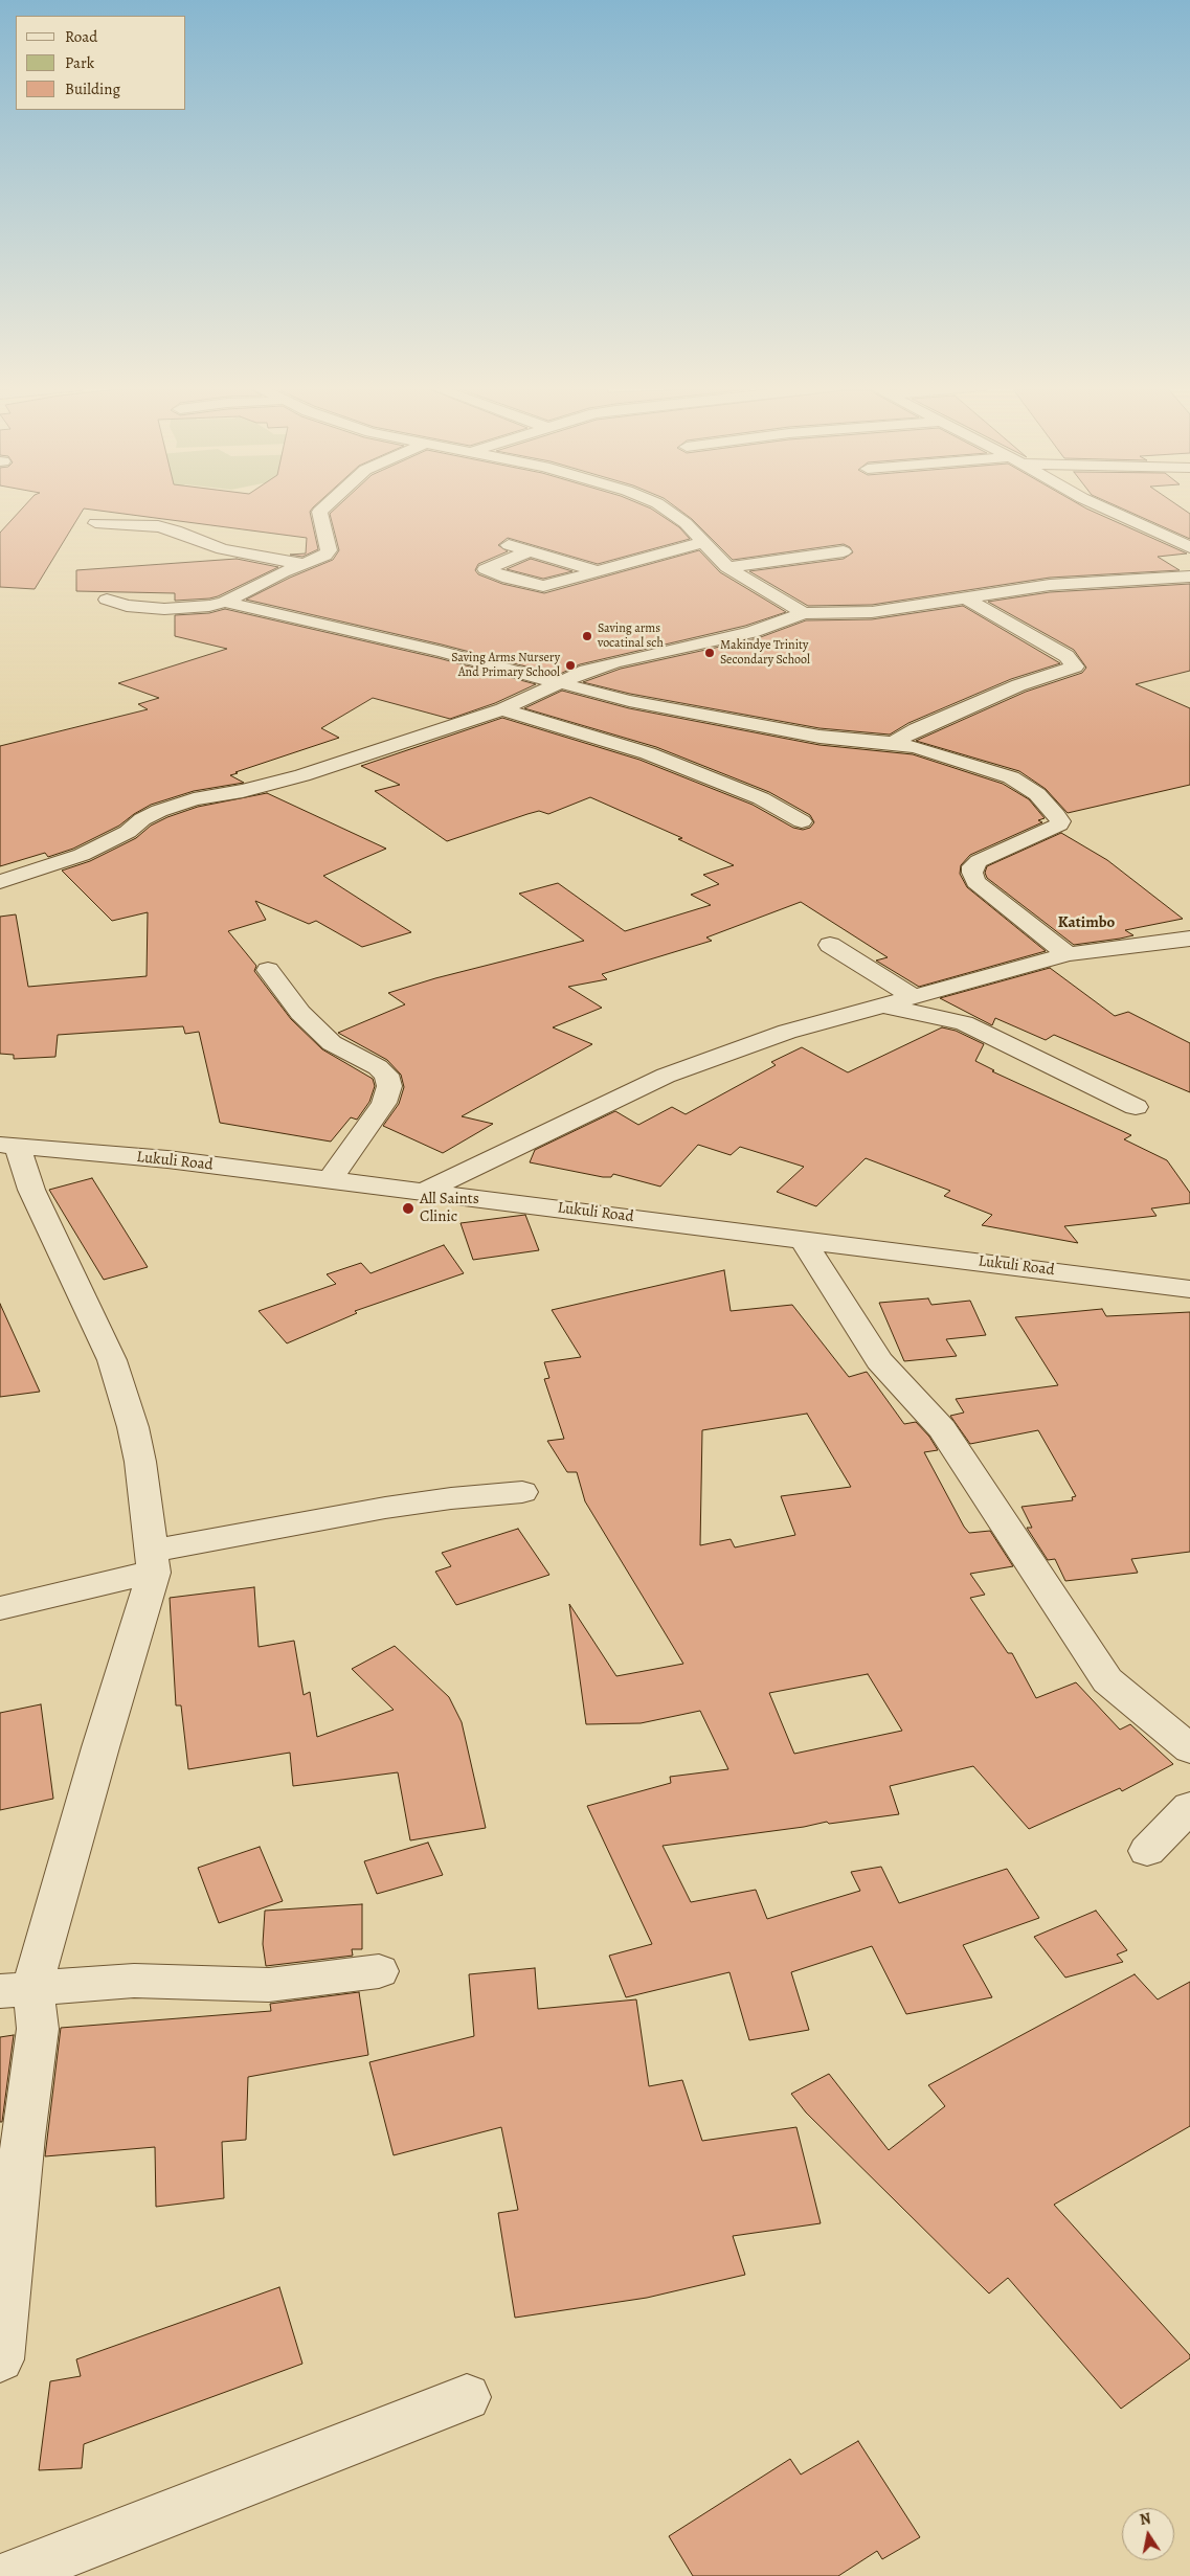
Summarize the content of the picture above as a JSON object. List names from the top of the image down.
{
  "streets": {
    "street": ["Lukuli Road"]
  },
  "districts": ["Katimbo"],
  "places": [
    "Saving arms vocatinal sch",
    "Makindye Trinity Secondary School",
    "Saving Arms Nursery And Primary School",
    "All Saints Clinic"
  ],
  "legend": ["Road", "Park", "Building"],
  "north": "top"
}
